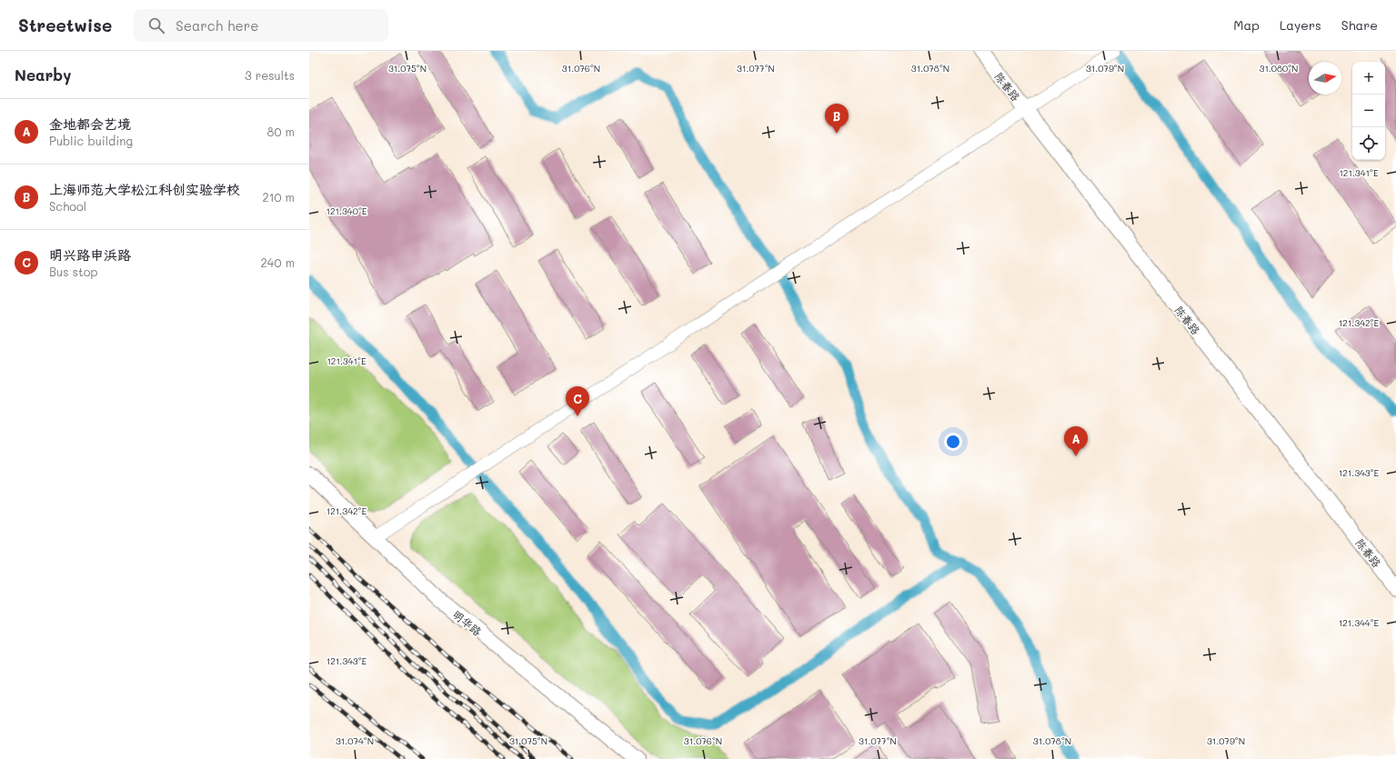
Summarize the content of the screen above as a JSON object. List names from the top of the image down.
{
  "streets": {
    "street": ["陈春路", "明华路"]
  },
  "north": "right",
  "page": {
    "header": "Streetwise",
    "search": "Search here",
    "nav": ["Map", "Layers", "Share"],
    "heading": ["Nearby", "3 results"],
    "map_buttons": ["+", "−"],
    "list": [
      {
        "mark": "A",
        "name": "金地都会艺境",
        "note": "Public building",
        "value": "80 m"
      },
      {
        "mark": "B",
        "name": "上海师范大学松江科创实验学校",
        "note": "School",
        "value": "210 m"
      },
      {
        "mark": "C",
        "name": "明兴路申浜路",
        "note": "Bus stop",
        "value": "240 m"
      }
    ],
    "pins": ["B", "C", "A"]
  },
  "coordinates": [
    "31.080°N",
    "31.075°N",
    "31.076°N",
    "31.077°N",
    "31.078°N",
    "31.079°N",
    "121.341°E",
    "121.340°E",
    "121.342°E",
    "121.343°E",
    "121.344°E",
    "31.074°N"
  ]
}
